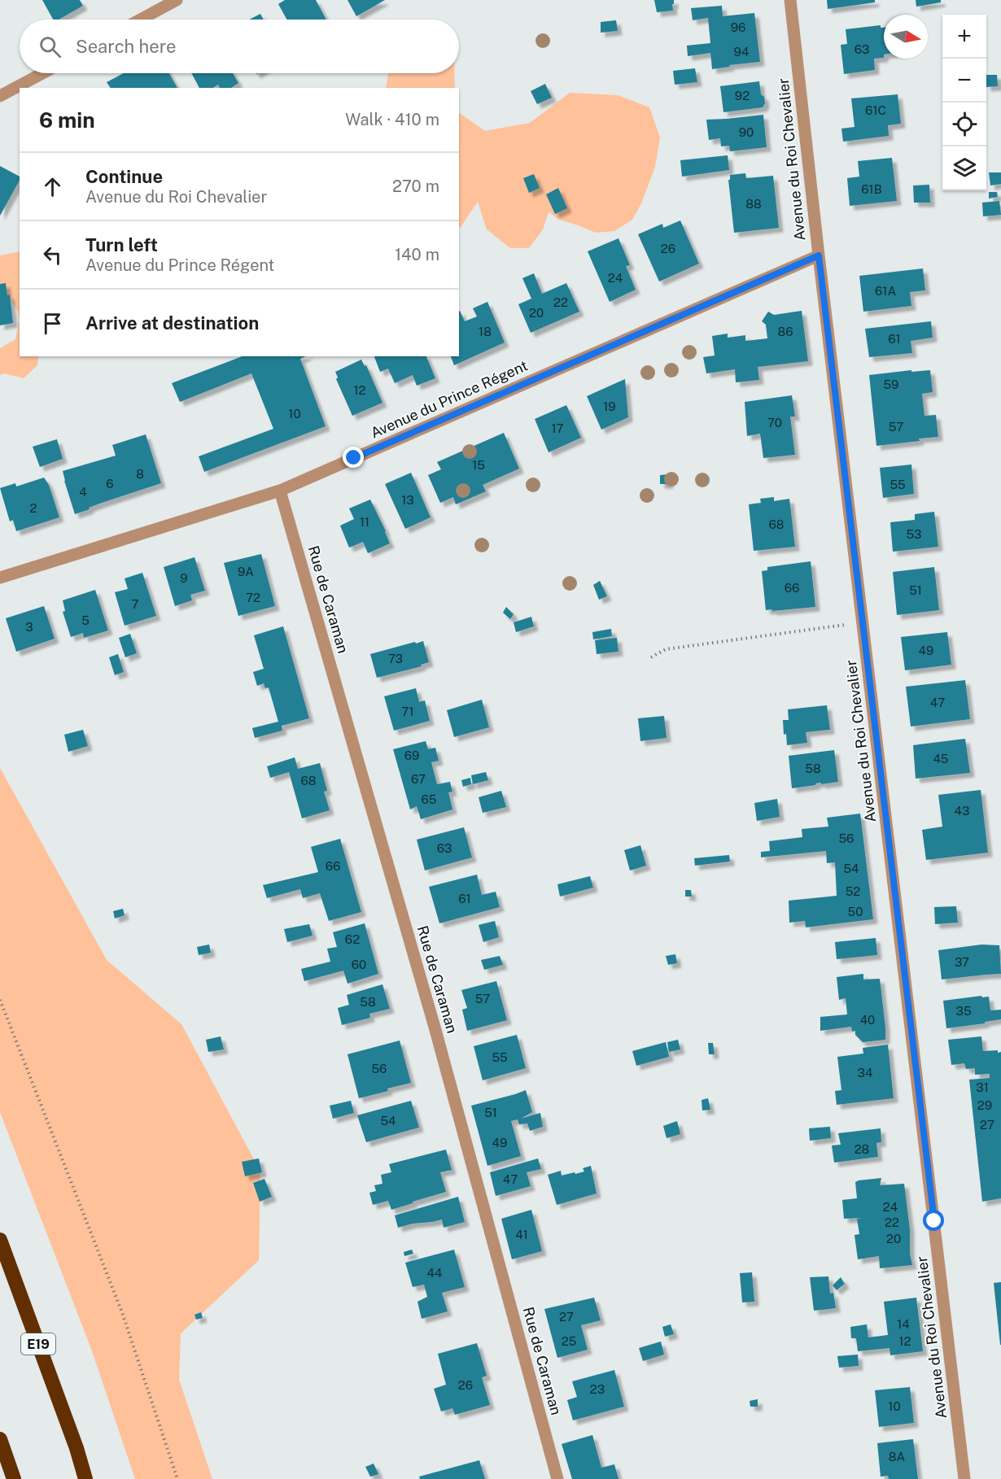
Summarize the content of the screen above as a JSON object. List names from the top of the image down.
{
  "streets": {
    "highway": ["E19"],
    "street": ["Avenue du Roi Chevalier", "Avenue du Prince Régent", "Rue de Caraman"]
  },
  "crossings": [
    ["Avenue du Roi Chevalier", "Avenue du Prince Régent"],
    ["Avenue du Prince Régent", "Rue de Caraman"]
  ],
  "house_numbers": [
    "96",
    "63",
    "94",
    "92",
    "61C",
    "90",
    "61B",
    "88",
    "26",
    "24",
    "61A",
    "22",
    "20",
    "18",
    "86",
    "61",
    "59",
    "12",
    "19",
    "10",
    "70",
    "57",
    "17",
    "15",
    "8",
    "6",
    "55",
    "4",
    "13",
    "2",
    "11",
    "68",
    "53",
    "9A",
    "9",
    "66",
    "51",
    "72",
    "7",
    "5",
    "3",
    "49",
    "73",
    "47",
    "71",
    "69",
    "45",
    "58",
    "67",
    "68",
    "65",
    "43",
    "56",
    "63",
    "66",
    "54",
    "52",
    "61",
    "50",
    "62",
    "37",
    "60",
    "57",
    "58",
    "35",
    "40",
    "55",
    "56",
    "34",
    "31",
    "29",
    "51",
    "54",
    "27",
    "49",
    "28",
    "47",
    "24",
    "22",
    "41",
    "20",
    "44",
    "27",
    "14",
    "25",
    "12",
    "26",
    "23",
    "10",
    "8A"
  ],
  "north": "right",
  "page": {
    "map_buttons": ["+", "−"],
    "search": "Search here",
    "heading": ["6 min", "Walk · 410 m"],
    "list": [
      ["Continue", "Avenue du Roi Chevalier", "270 m"],
      ["Turn left", "Avenue du Prince Régent", "140 m"],
      "Arrive at destination"
    ]
  }
}
